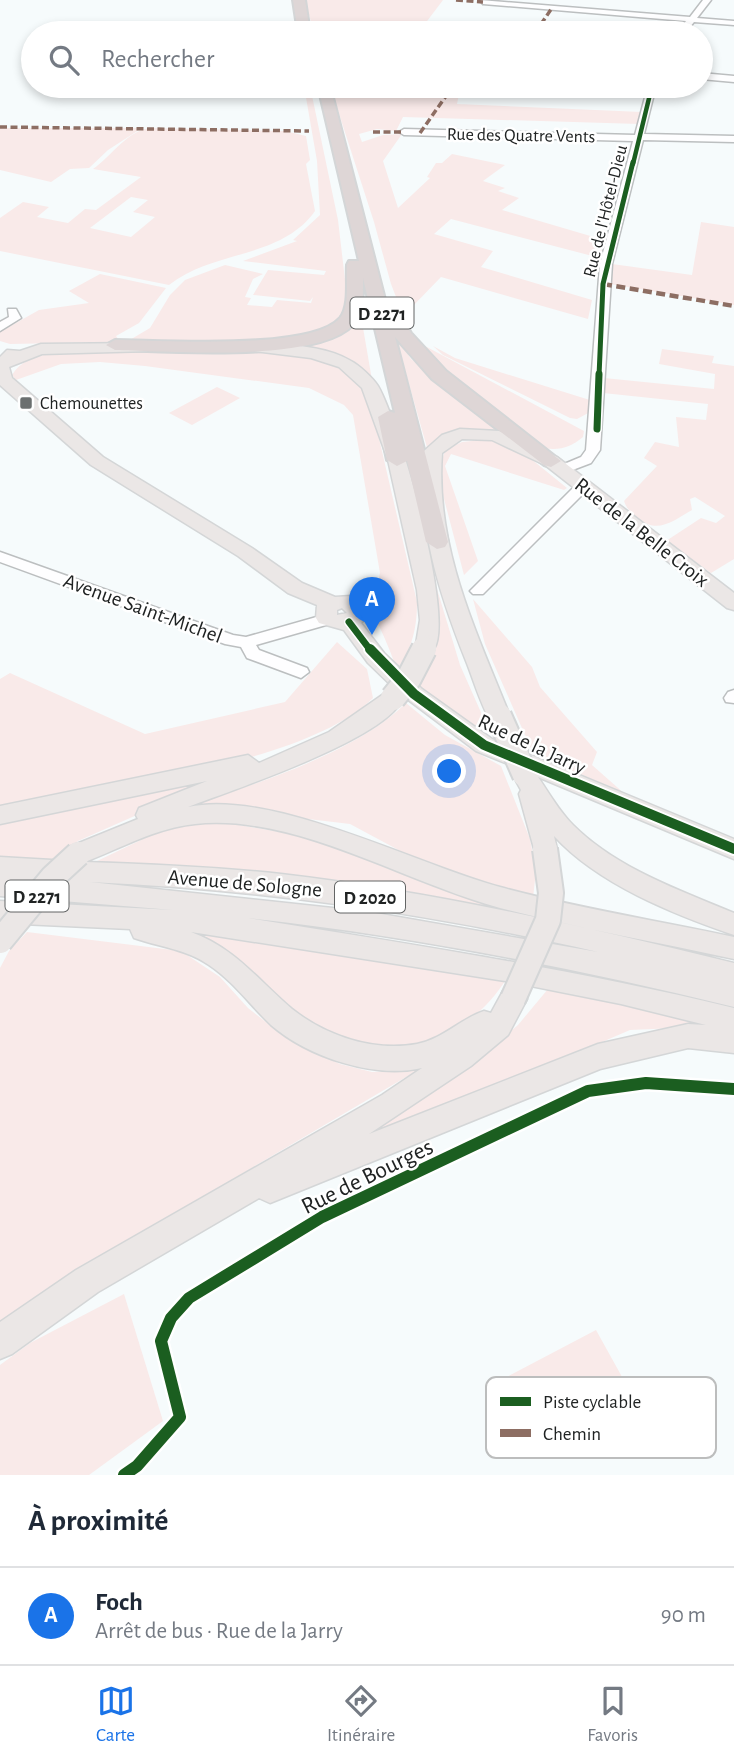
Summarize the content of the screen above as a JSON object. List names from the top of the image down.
{
  "streets": {
    "highway": ["D 2271"],
    "main road": [
      "Rue de la Belle Croix",
      "Rue de la Jarry",
      "Avenue de Sologne",
      "D 2020"
    ],
    "street": ["Rue des Quatre Vents", "Rue de l'Hôtel-Dieu", "Avenue Saint-Michel"],
    "cycle path": ["Rue de Bourges"]
  },
  "crossings": [
    ["Rue des Quatre Vents", "Rue de l'Hôtel-Dieu"],
    ["Rue de l'Hôtel-Dieu", "Rue de la Belle Croix"],
    ["D 2271", "Rue de la Belle Croix"],
    ["Avenue Saint-Michel", "Rue de la Jarry"]
  ],
  "places": {
    "transit": ["Chemounettes"]
  },
  "legend": ["Piste cyclable", "Chemin"],
  "page": {
    "search": "Rechercher",
    "pins": "A",
    "heading": "À proximité",
    "list": [
      {
        "mark": "A",
        "name": "Foch",
        "note": "Arrêt de bus · Rue de la Jarry",
        "value": "90 m"
      }
    ],
    "nav": ["Carte", "Itinéraire", "Favoris"]
  }
}
